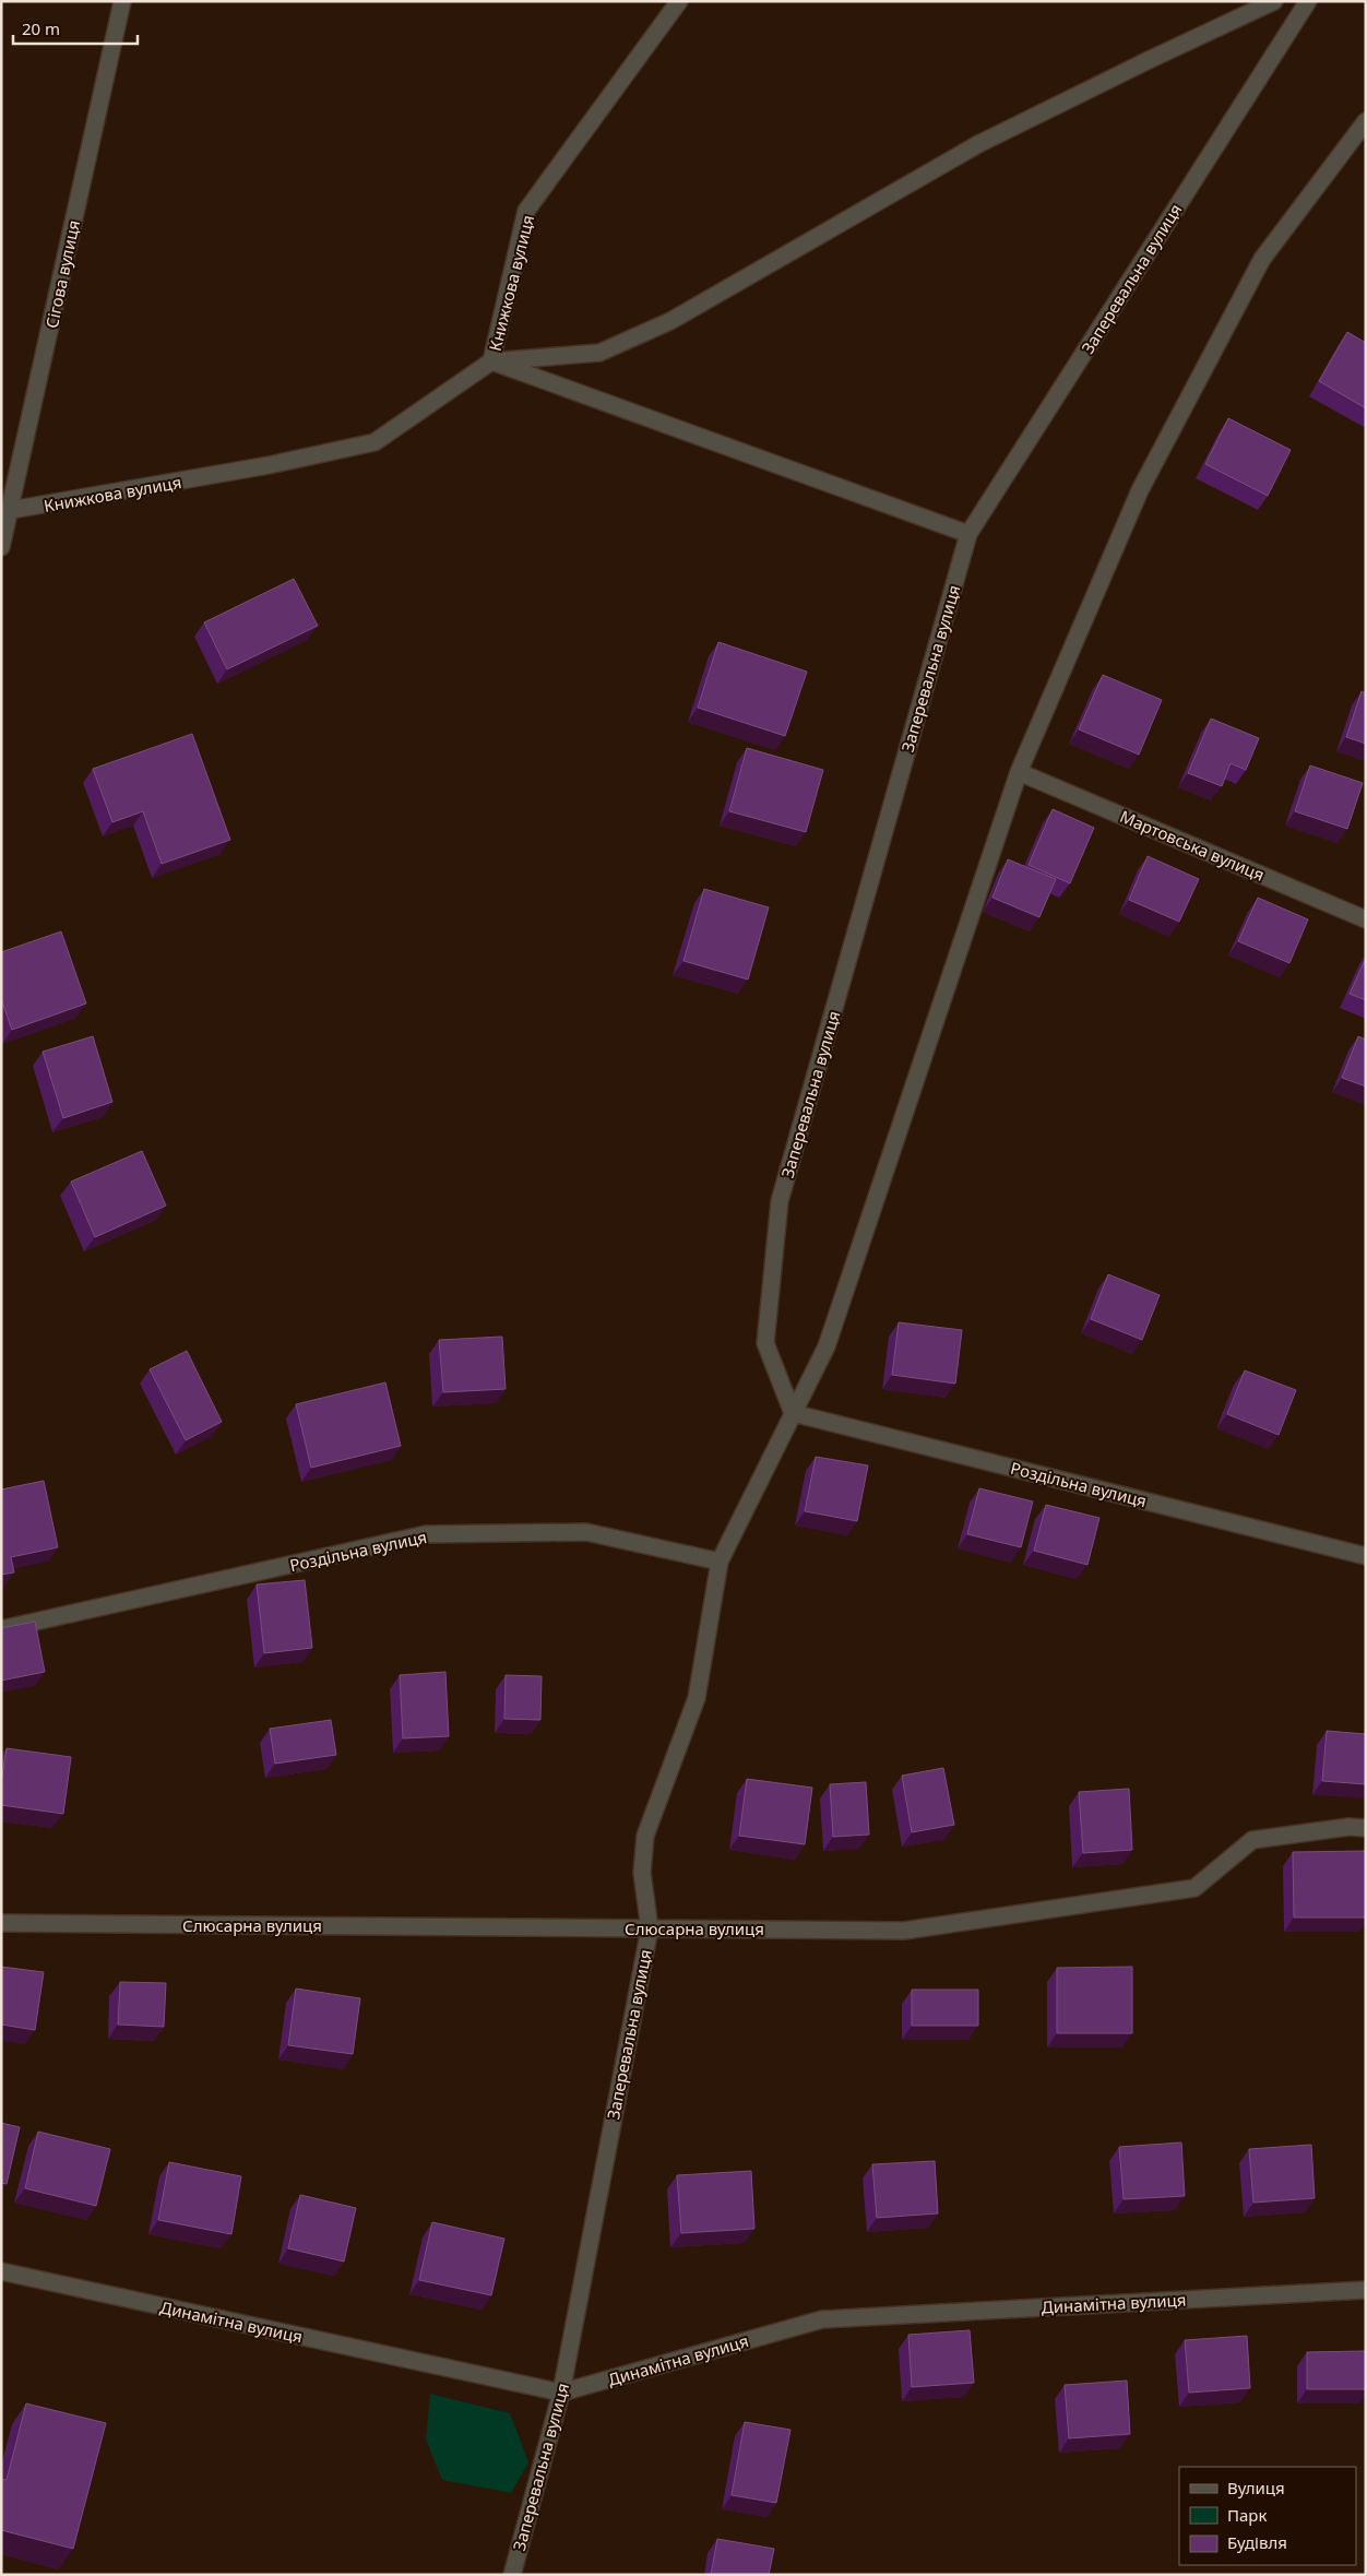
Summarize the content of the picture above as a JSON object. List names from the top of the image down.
{
  "streets": {
    "street": [
      "Сігова вулиця",
      "Заперевальна вулиця",
      "Книжкова вулиця",
      "Мартовська вулиця",
      "Роздільна вулиця",
      "Слюсарна вулиця",
      "Динамітна вулиця"
    ]
  },
  "crossings": [
    ["Сігова вулиця", "Книжкова вулиця"],
    ["Заперевальна вулиця", "Мартовська вулиця"],
    ["Заперевальна вулиця", "Роздільна вулиця"],
    ["Заперевальна вулиця", "Слюсарна вулиця"],
    ["Заперевальна вулиця", "Динамітна вулиця"]
  ],
  "legend": ["Вулиця", "Парк", "Будівля"],
  "scale_bar": "20 m"
}
